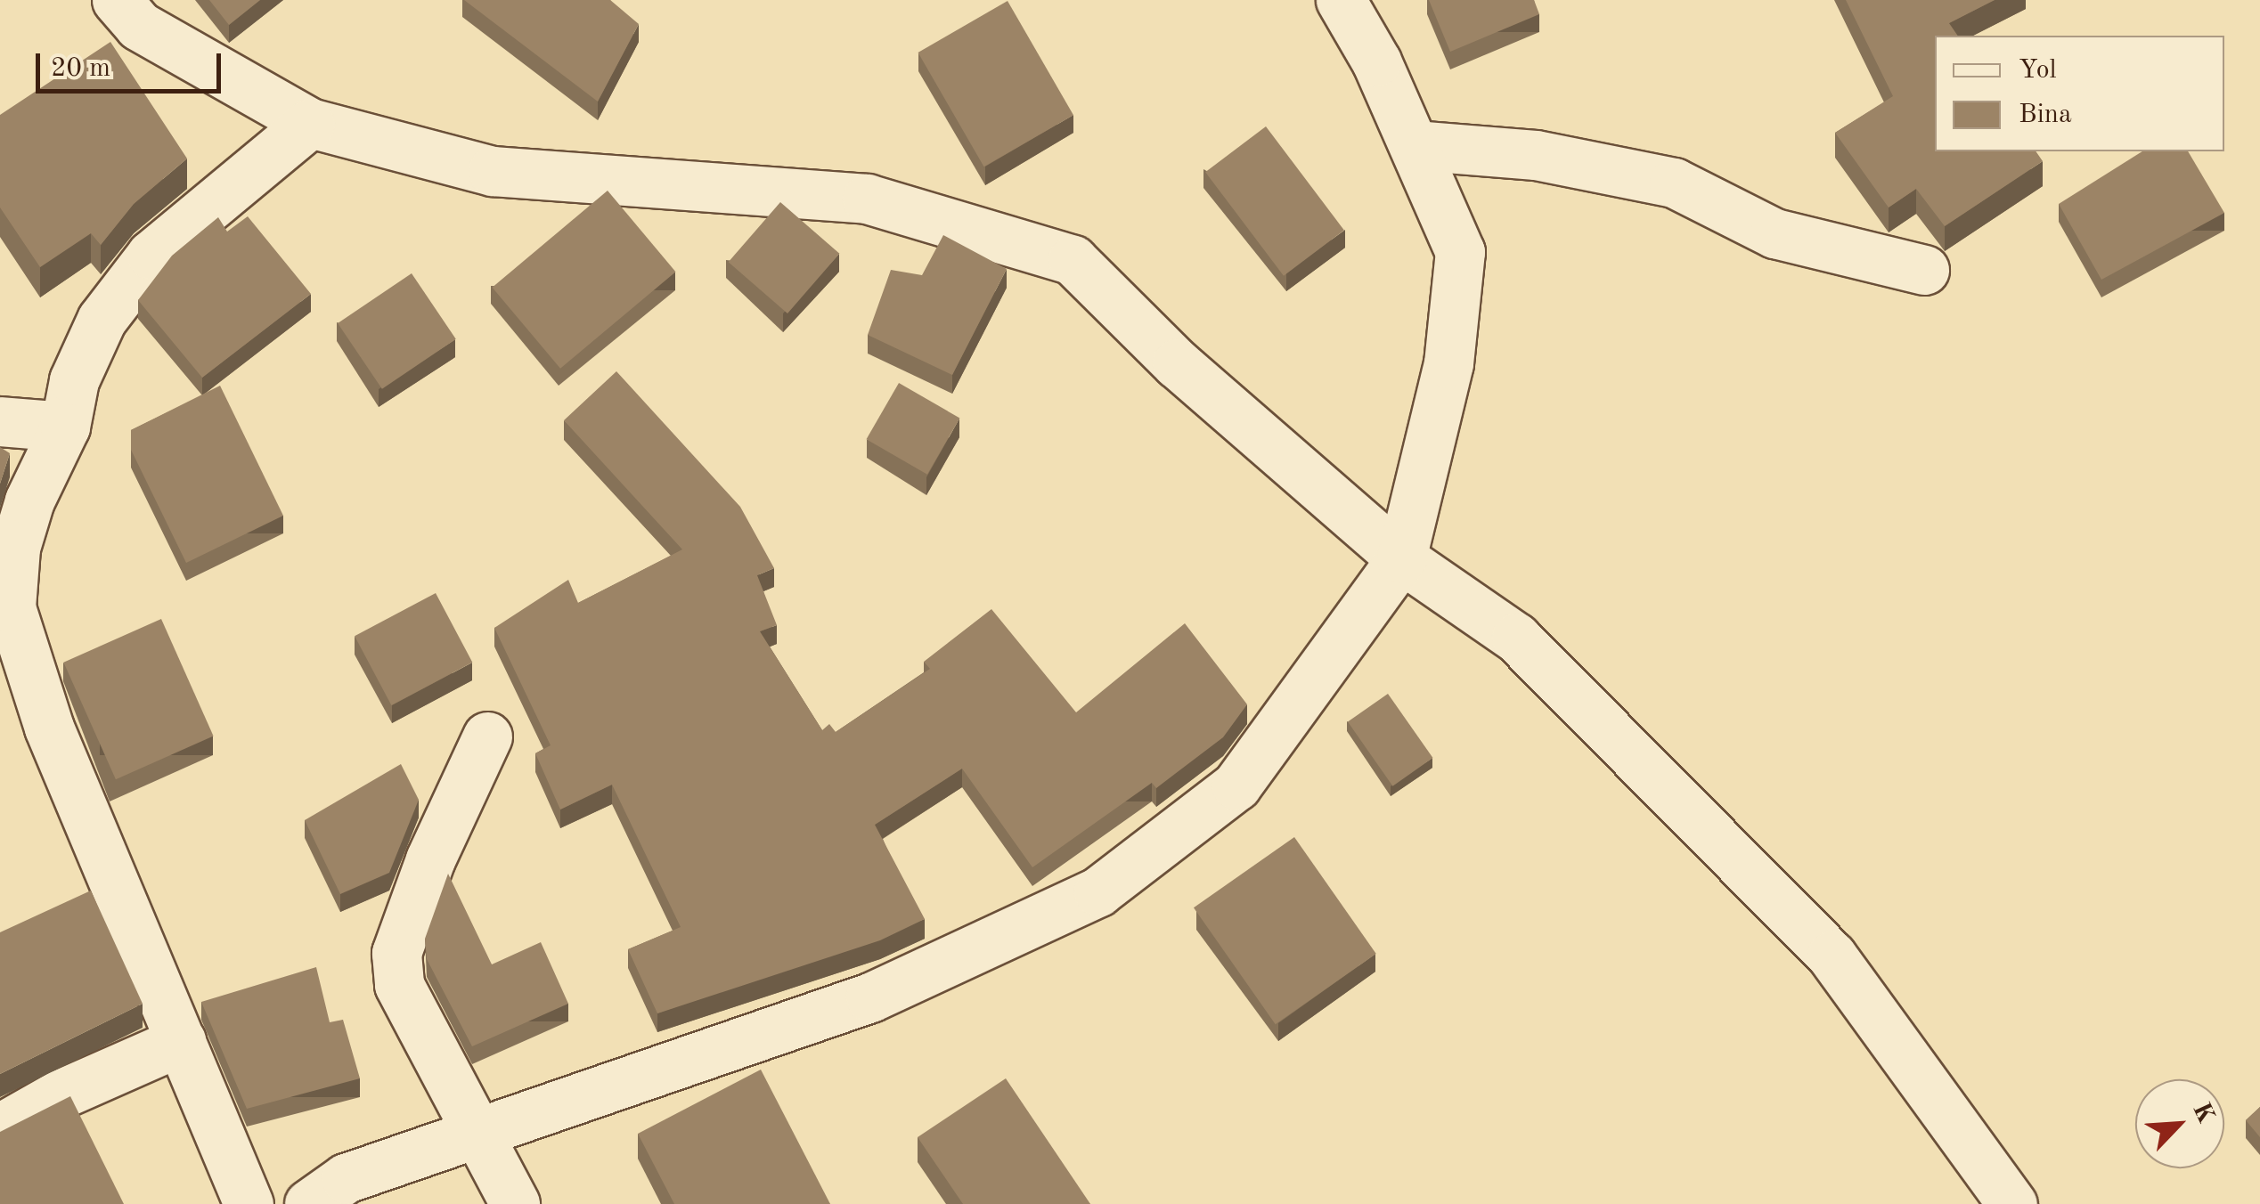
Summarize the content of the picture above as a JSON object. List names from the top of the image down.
{
  "legend": ["Yol", "Bina"],
  "scale_bar": "20 m",
  "north": "top right"
}
